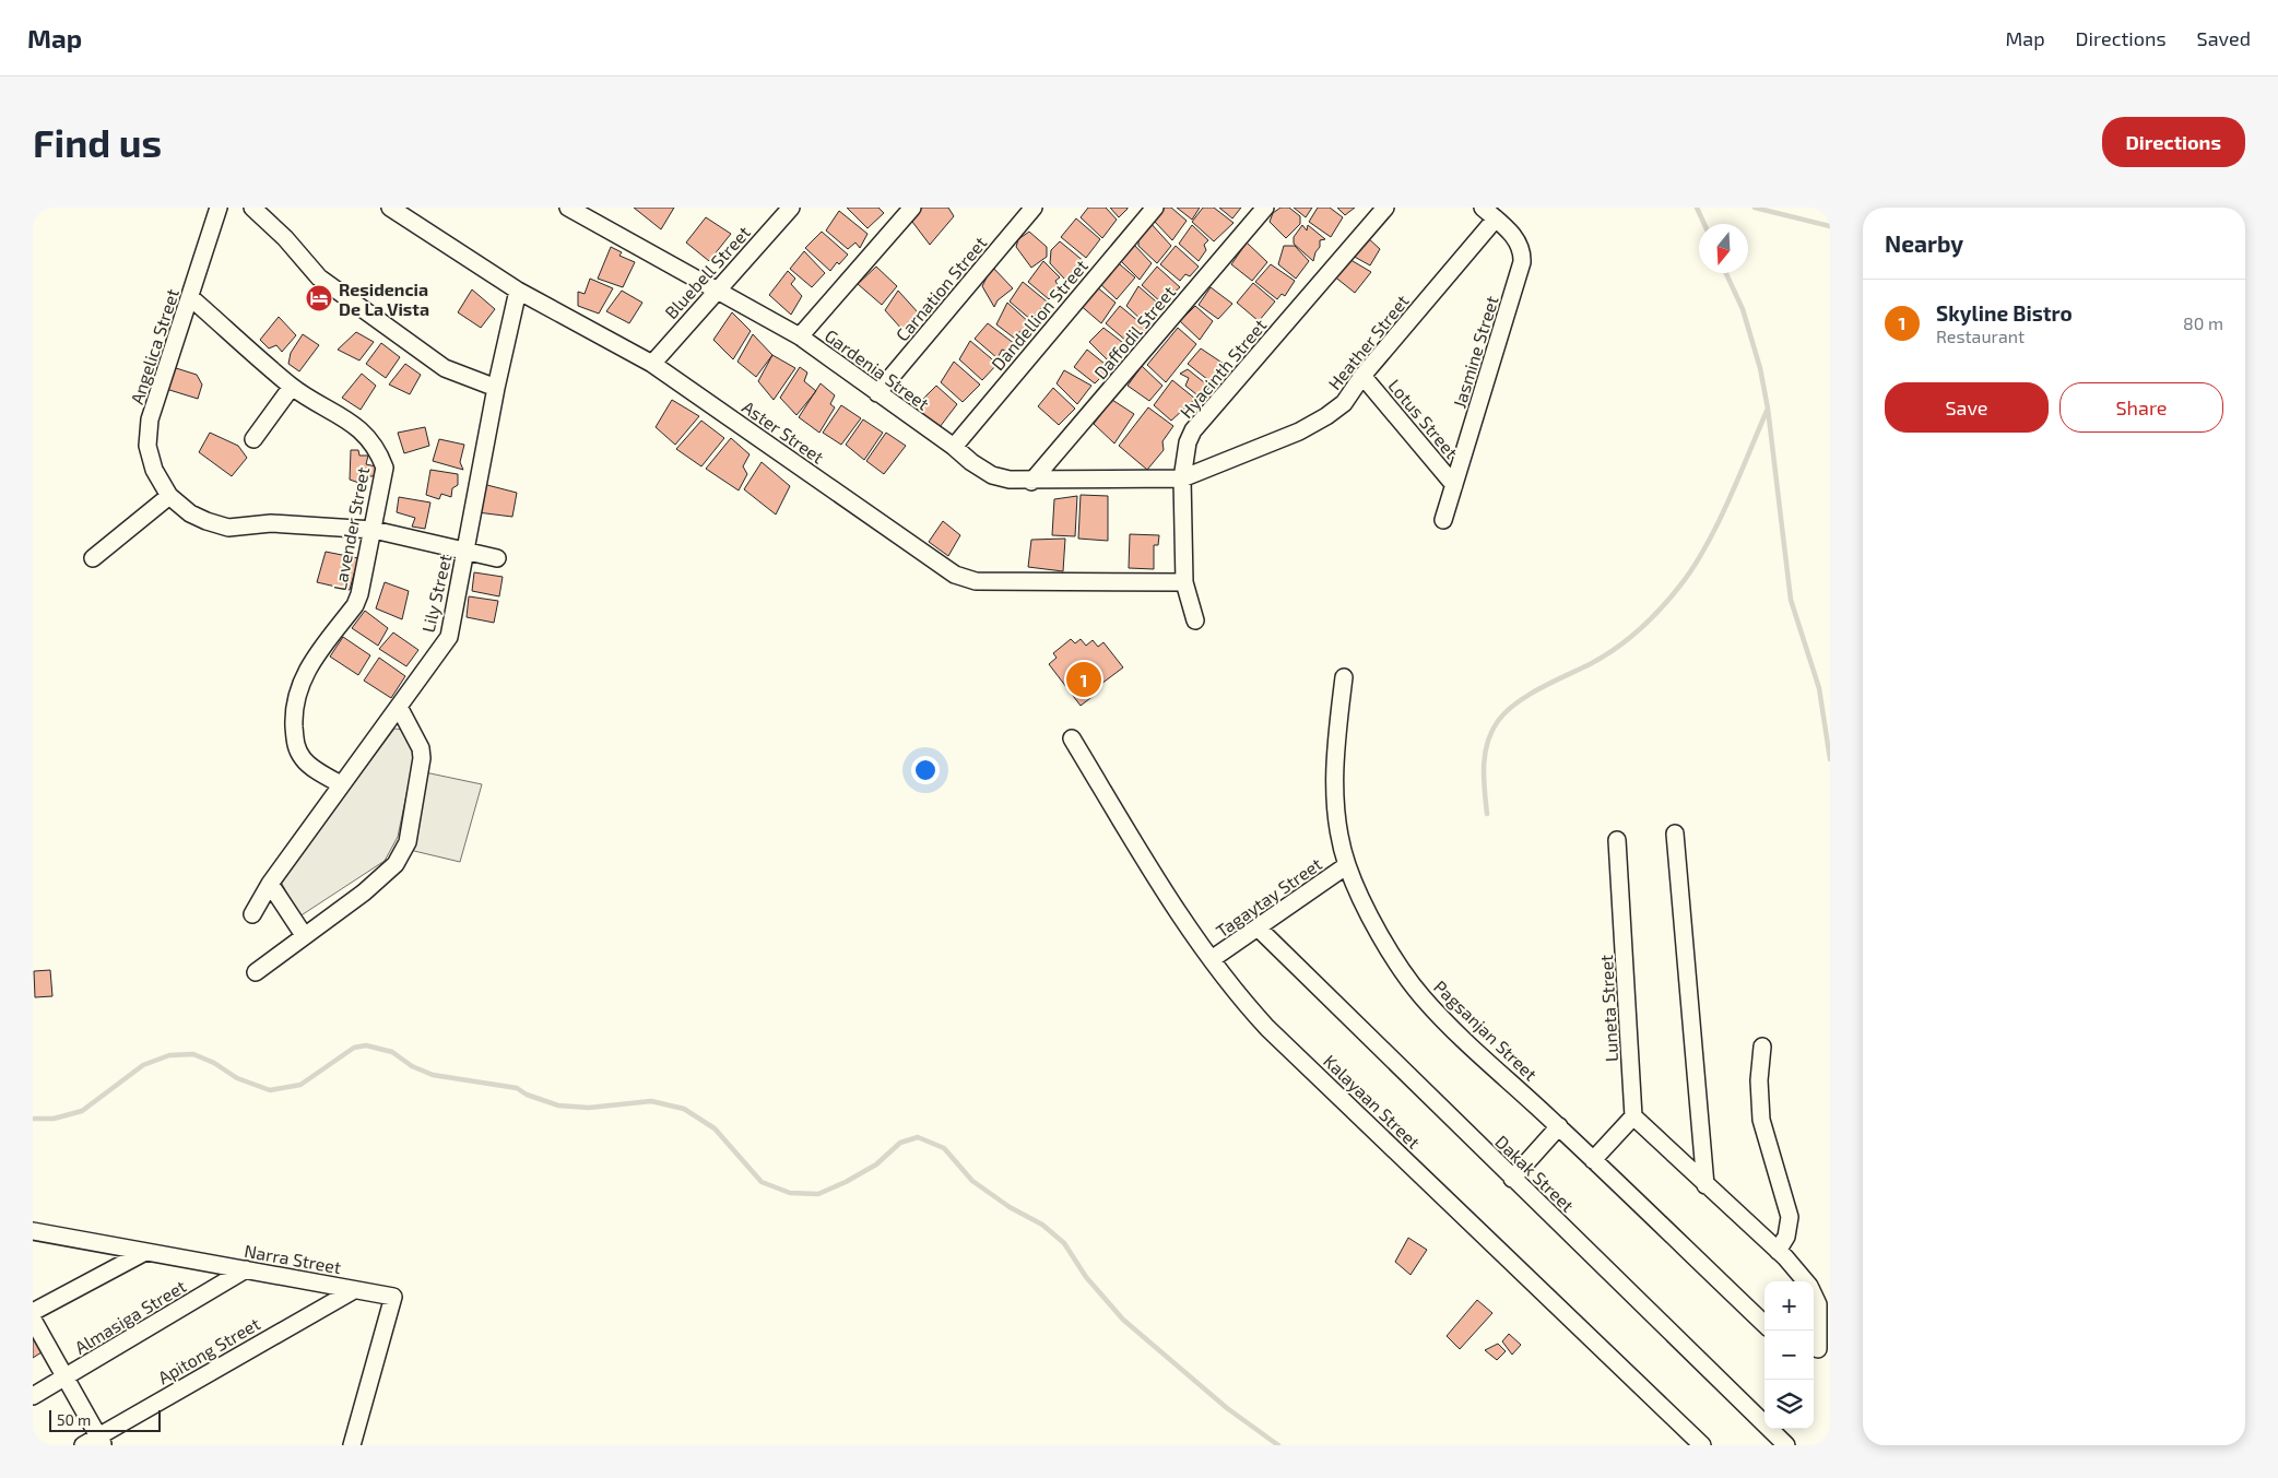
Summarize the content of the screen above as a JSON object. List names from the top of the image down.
{
  "streets": {
    "street": [
      "Bluebell Street",
      "Carnation Street",
      "Dandellion Street",
      "Daffodil Street",
      "Heather Street",
      "Angelica Street",
      "Jasmine Street",
      "Hyacinth Street",
      "Gardenia Street",
      "Lotus Street",
      "Aster Street",
      "Lavender Street",
      "Lily Street",
      "Tagaytay Street",
      "Luneta Street",
      "Pagsanjan Street",
      "Kalayaan Street",
      "Dakak Street",
      "Narra Street",
      "Almasiga Street",
      "Apitong Street"
    ]
  },
  "crossings": [
    ["Bluebell Street", "Gardenia Street"],
    ["Bluebell Street", "Aster Street"],
    ["Carnation Street", "Gardenia Street"],
    ["Dandellion Street", "Gardenia Street"],
    ["Daffodil Street", "Gardenia Street"],
    ["Heather Street", "Jasmine Street"],
    ["Heather Street", "Hyacinth Street"],
    ["Heather Street", "Gardenia Street"],
    ["Heather Street", "Lotus Street"],
    ["Angelica Street", "Lavender Street"],
    ["Angelica Street", "Lily Street"],
    ["Jasmine Street", "Lotus Street"],
    ["Hyacinth Street", "Gardenia Street"],
    ["Hyacinth Street", "Aster Street"],
    ["Aster Street", "Lily Street"],
    ["Lavender Street", "Lily Street"],
    ["Tagaytay Street", "Pagsanjan Street"],
    ["Tagaytay Street", "Kalayaan Street"],
    ["Tagaytay Street", "Dakak Street"],
    ["Narra Street", "Almasiga Street"],
    ["Narra Street", "Apitong Street"]
  ],
  "places": {
    "hotel": ["Residencia De La Vista"]
  },
  "scale_bar": "50 m",
  "north": "bottom",
  "page": {
    "header": "Map",
    "nav": ["Map", "Directions", "Saved"],
    "buttons": [
      "Directions",
      ["Save", "Share"]
    ],
    "title": "Find us",
    "heading": "Nearby",
    "list": [
      {
        "mark": "1",
        "name": "Skyline Bistro",
        "note": "Restaurant",
        "value": "80 m"
      }
    ],
    "pins": "1",
    "map_buttons": ["+", "−"],
    "scale": "50 m"
  }
}
